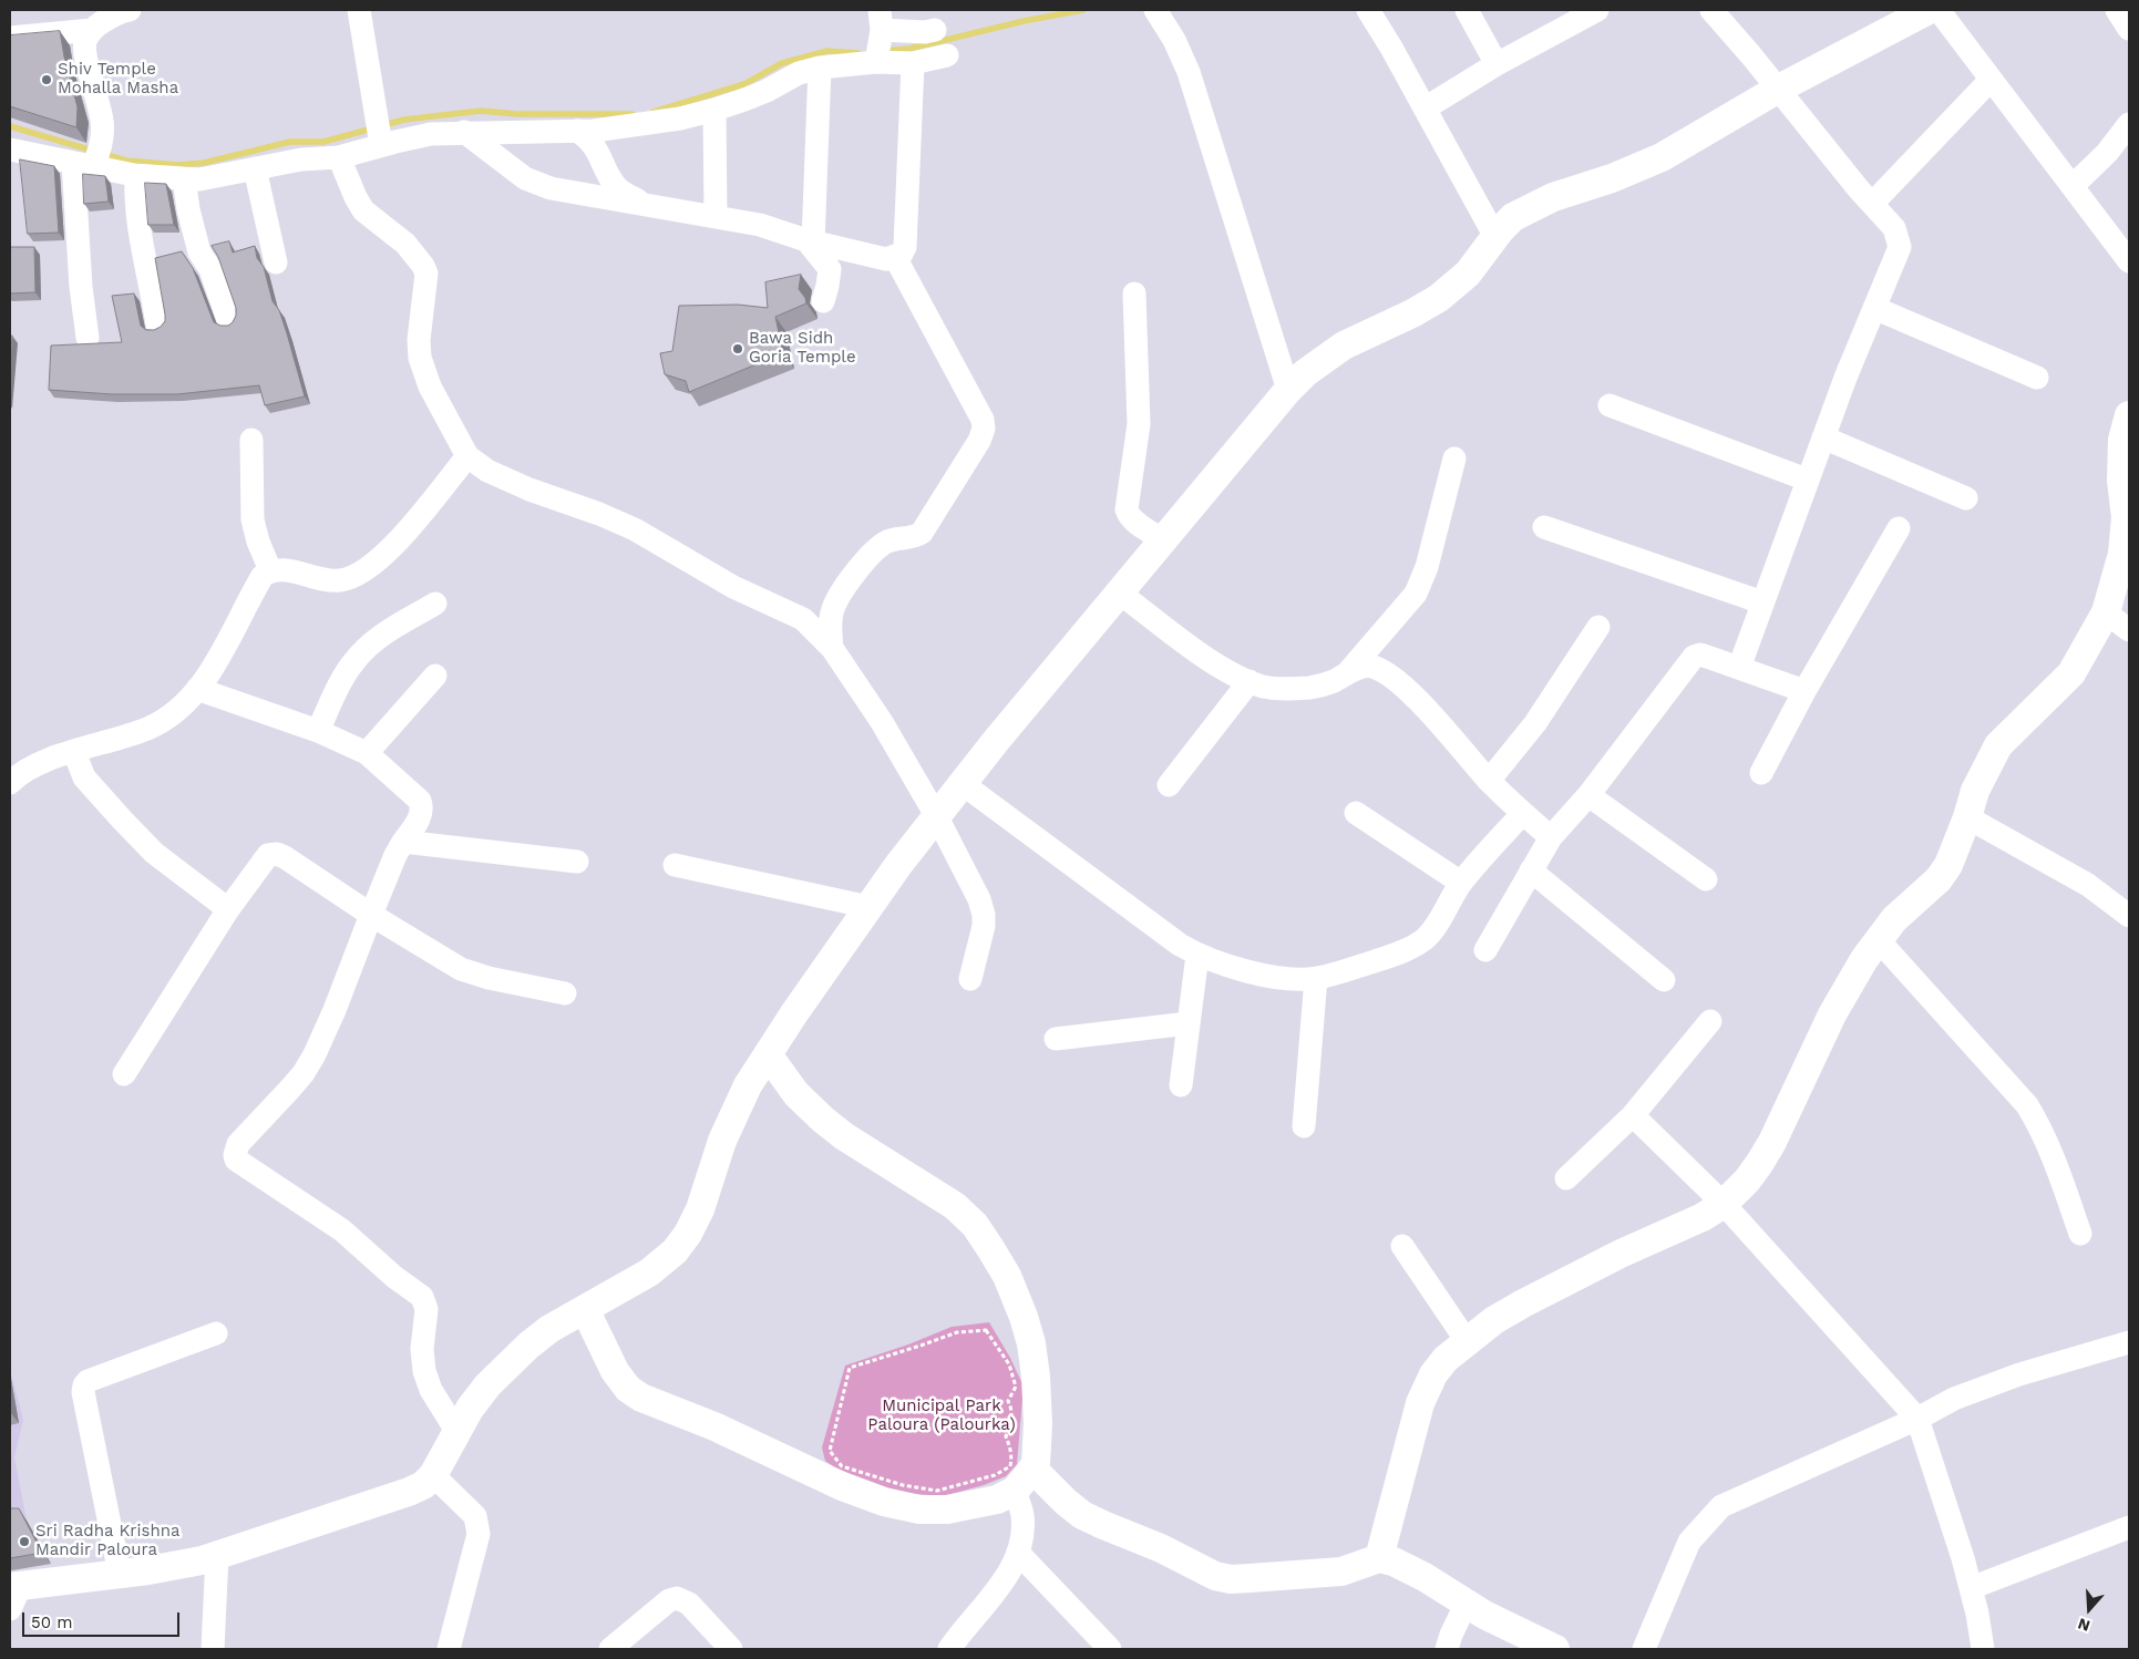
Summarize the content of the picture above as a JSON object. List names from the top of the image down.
{
  "parks": ["Municipal Park Paloura (Palourka)"],
  "places": ["Shiv Temple Mohalla Masha", "Bawa Sidh Goria Temple", "Sri Radha Krishna Mandir Paloura"],
  "scale_bar": "50 m",
  "north": "bottom"
}
